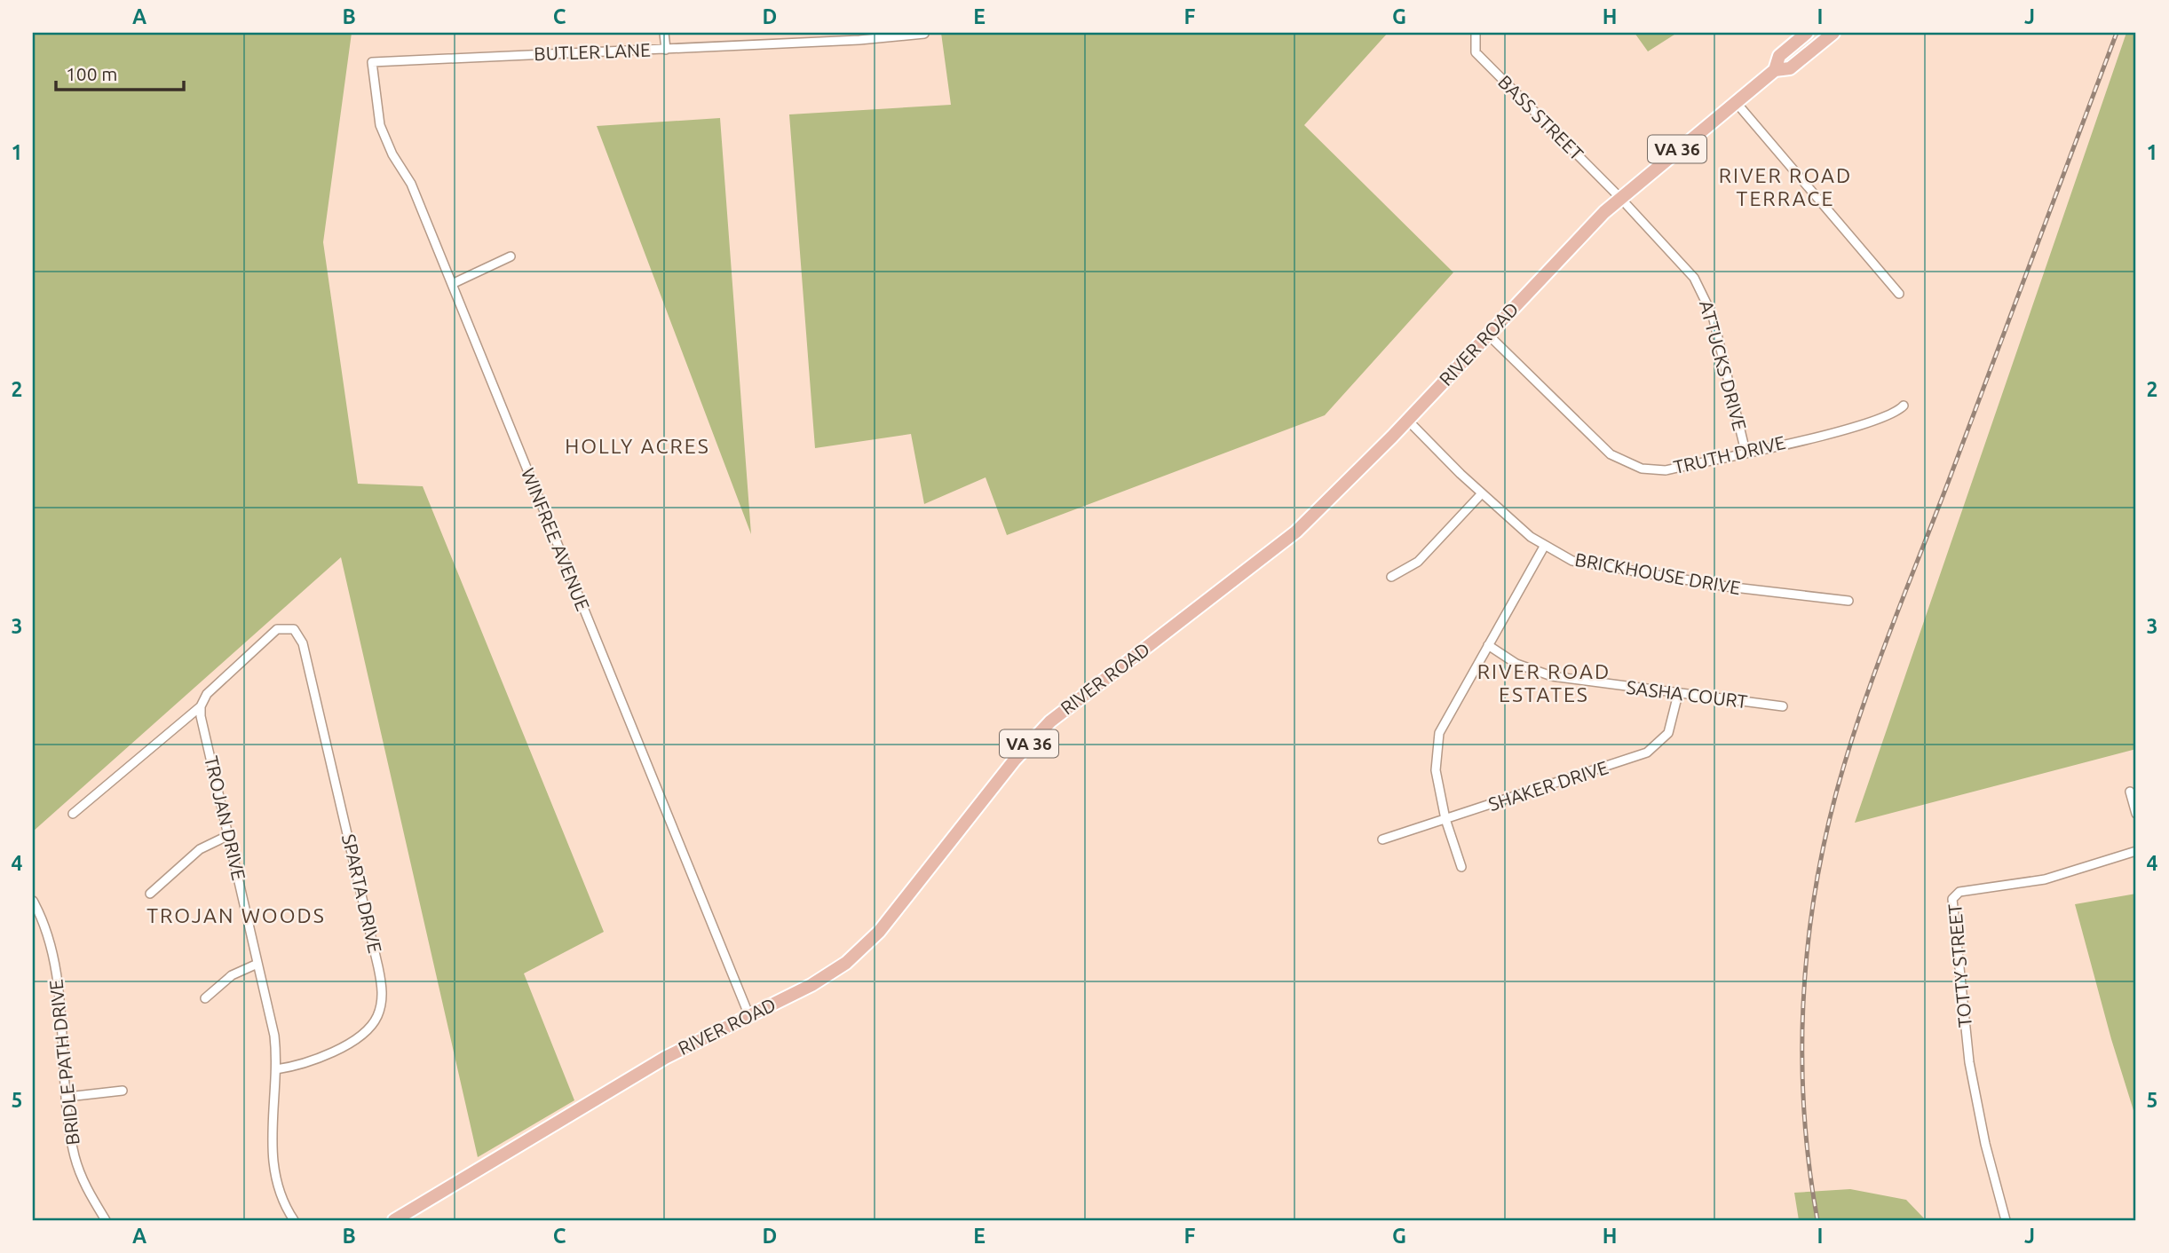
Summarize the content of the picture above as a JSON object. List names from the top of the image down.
{
  "streets": {
    "main road": ["VA 36", "RIVER ROAD"],
    "street": [
      "BUTLER LANE",
      "BASS STREET",
      "ATTUCKS DRIVE",
      "TRUTH DRIVE",
      "WINFREE AVENUE",
      "BRICKHOUSE DRIVE",
      "SASHA COURT",
      "SHAKER DRIVE",
      "TROJAN DRIVE",
      "SPARTA DRIVE",
      "TOTTY STREET",
      "BRIDLE PATH DRIVE"
    ]
  },
  "crossings": [
    ["BUTLER LANE", "WINFREE AVENUE"],
    ["BASS STREET", "RIVER ROAD"],
    ["BASS STREET", "ATTUCKS DRIVE"],
    ["RIVER ROAD", "ATTUCKS DRIVE"],
    ["RIVER ROAD", "TRUTH DRIVE"],
    ["RIVER ROAD", "WINFREE AVENUE"],
    ["RIVER ROAD", "BRICKHOUSE DRIVE"],
    ["ATTUCKS DRIVE", "TRUTH DRIVE"],
    ["SASHA COURT", "SHAKER DRIVE"],
    ["TROJAN DRIVE", "SPARTA DRIVE"]
  ],
  "districts": [
    "RIVER ROAD TERRACE",
    "HOLLY ACRES",
    "RIVER ROAD ESTATES",
    "TROJAN WOODS"
  ],
  "scale_bar": "100 m",
  "grid": {
    "columns": [
      "A",
      "B",
      "C",
      "D",
      "E",
      "F",
      "G",
      "H",
      "I",
      "J"
    ],
    "rows": [
      "1",
      "2",
      "3",
      "4",
      "5"
    ]
  }
}
